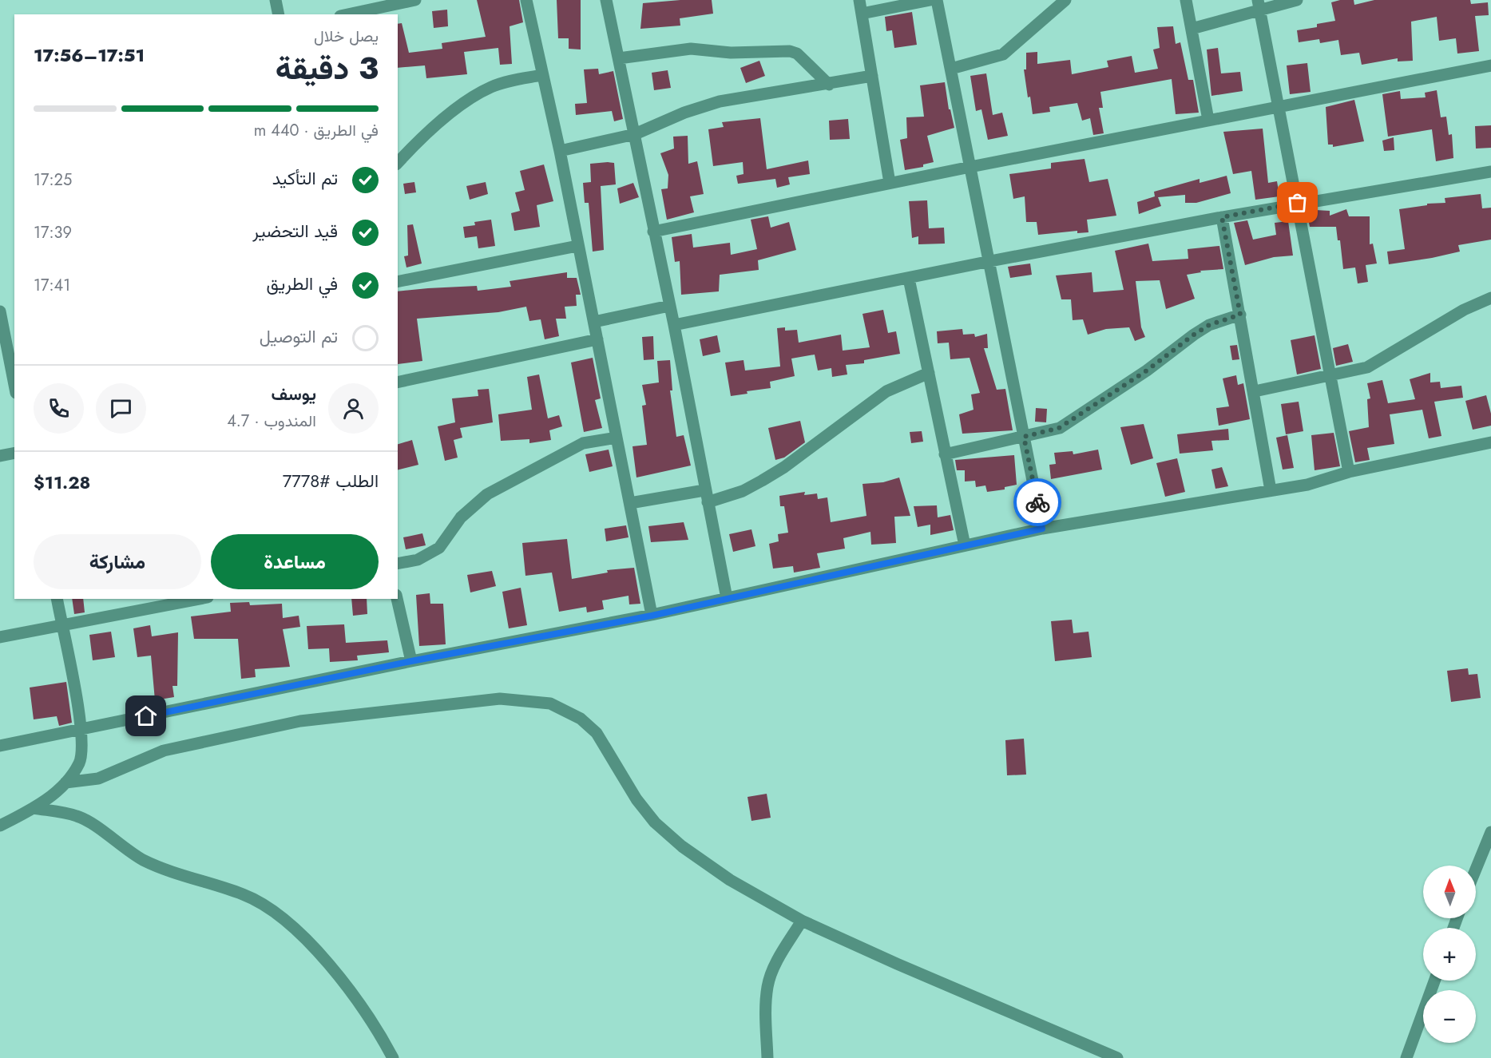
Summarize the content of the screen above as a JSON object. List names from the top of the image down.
{
  "north": "top",
  "page": {
    "heading": ["3 دقيقة", "يصل خلال", "17:51–17:56"],
    "panel": [
      "يوسف",
      "المندوب · 4.7",
      "الطلب #7778",
      "$11.28"
    ],
    "bar": "في الطريق · 440 m",
    "list": [
      ["تم التأكيد", "17:25"],
      ["قيد التحضير", "17:39"],
      ["في الطريق", "17:41"],
      "تم التوصيل"
    ],
    "buttons": ["مساعدة", "مشاركة"],
    "map_buttons": ["+", "−"]
  }
}
